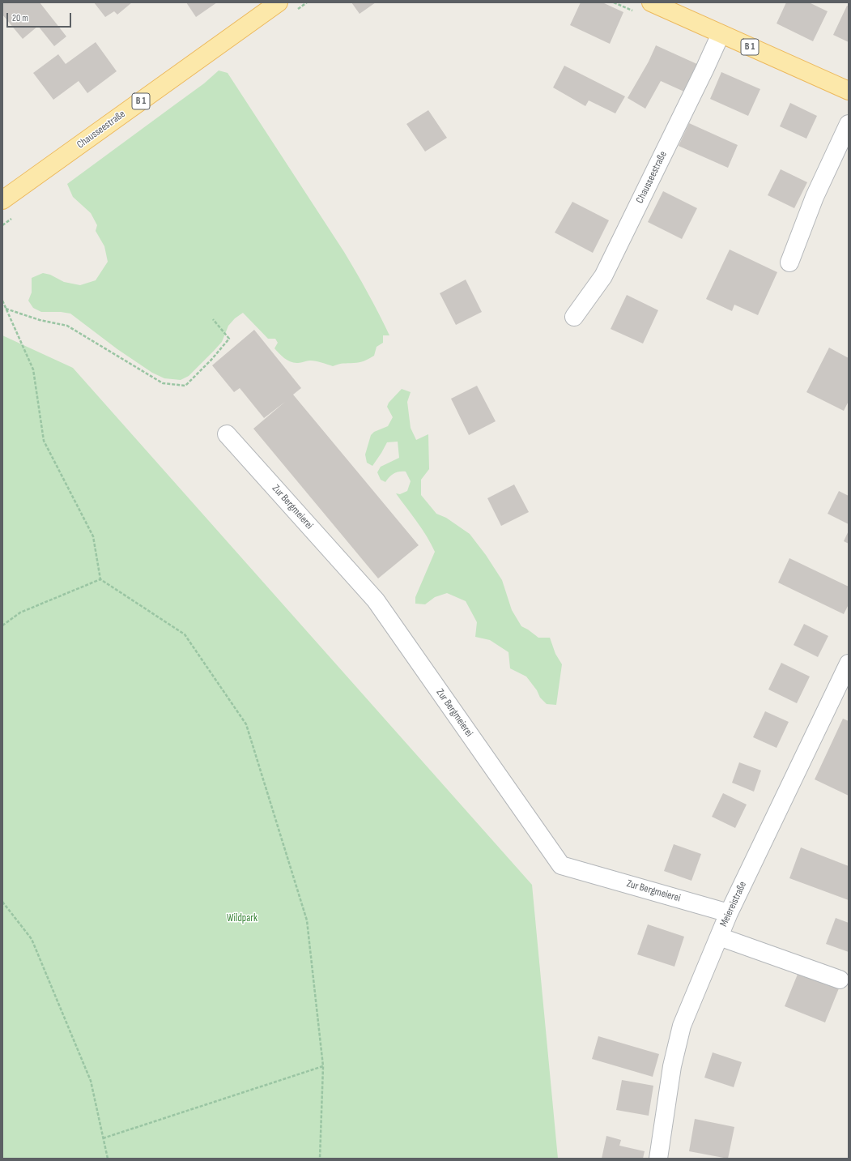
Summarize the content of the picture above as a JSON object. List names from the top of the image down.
{
  "streets": {
    "main road": ["B 1", "Chausseestraße"],
    "street": ["Zur Bergmeierei", "Meiereistraße"]
  },
  "crossings": [
    ["B 1", "Chausseestraße"],
    ["Zur Bergmeierei", "Meiereistraße"]
  ],
  "parks": ["Wildpark"],
  "scale_bar": "20 m"
}
